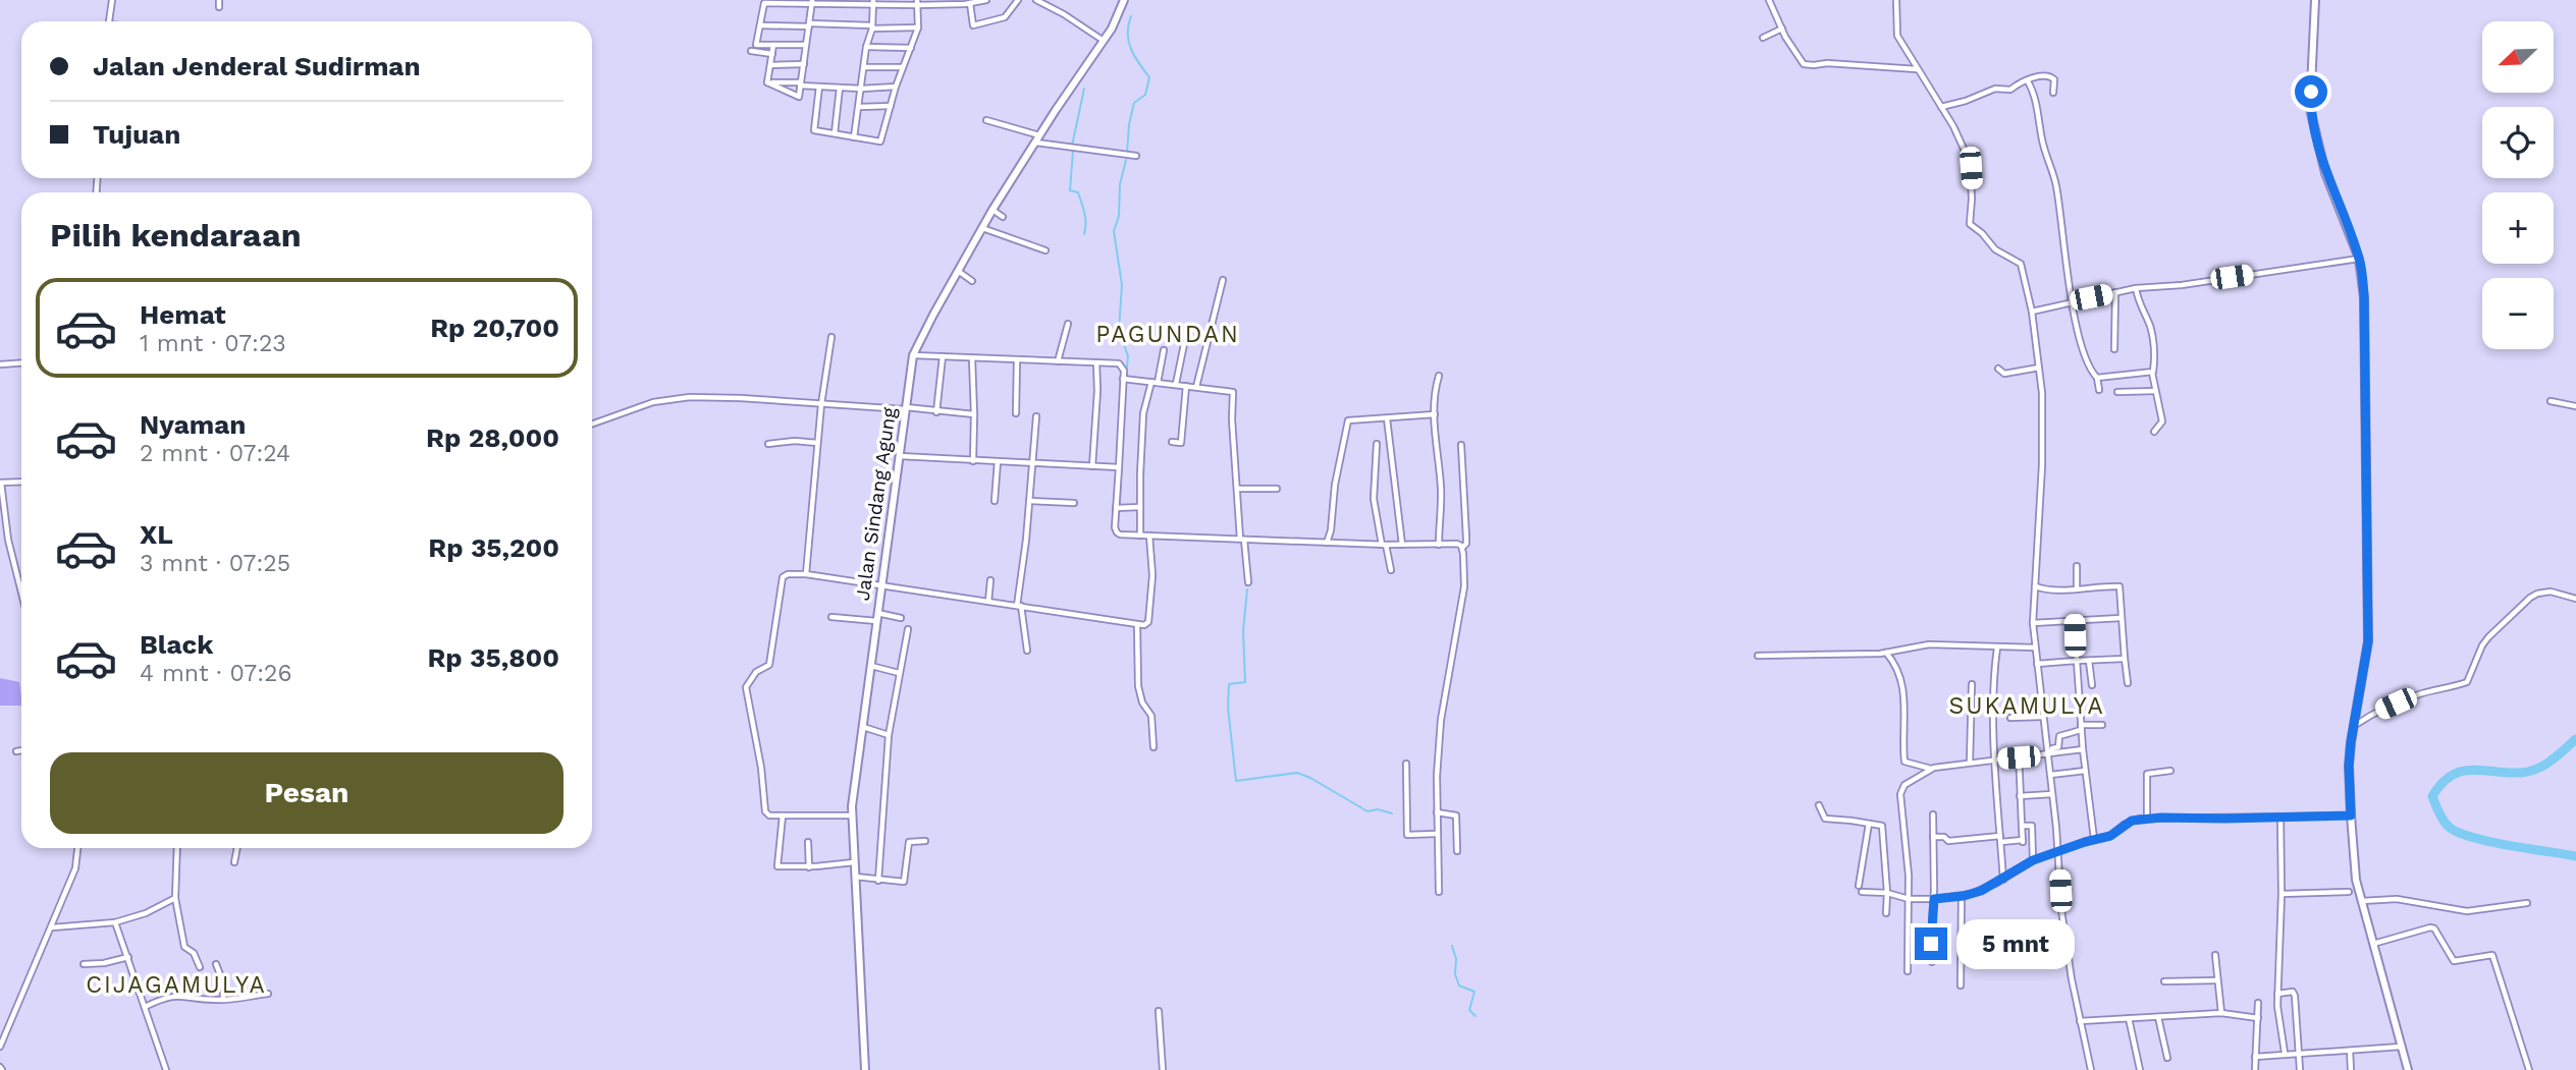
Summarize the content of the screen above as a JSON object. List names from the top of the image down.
{
  "streets": {
    "main road": ["Jalan Sindang Agung"]
  },
  "districts": ["PAGUNDAN", "SUKAMULYA", "CIJAGAMULYA"],
  "north": "bottom left",
  "page": {
    "map_buttons": ["+", "−"],
    "banner": ["Jalan Jenderal Sudirman", "Tujuan"],
    "heading": "Pilih kendaraan",
    "list": [
      {
        "name": "Hemat",
        "note": "1 mnt · 07:23",
        "value": "Rp 20,700"
      },
      {
        "name": "Nyaman",
        "note": "2 mnt · 07:24",
        "value": "Rp 28,000"
      },
      {
        "name": "XL",
        "note": "3 mnt · 07:25",
        "value": "Rp 35,200"
      },
      {
        "name": "Black",
        "note": "4 mnt · 07:26",
        "value": "Rp 35,800"
      }
    ],
    "buttons": "Pesan",
    "bubble": "5 mnt"
  }
}
